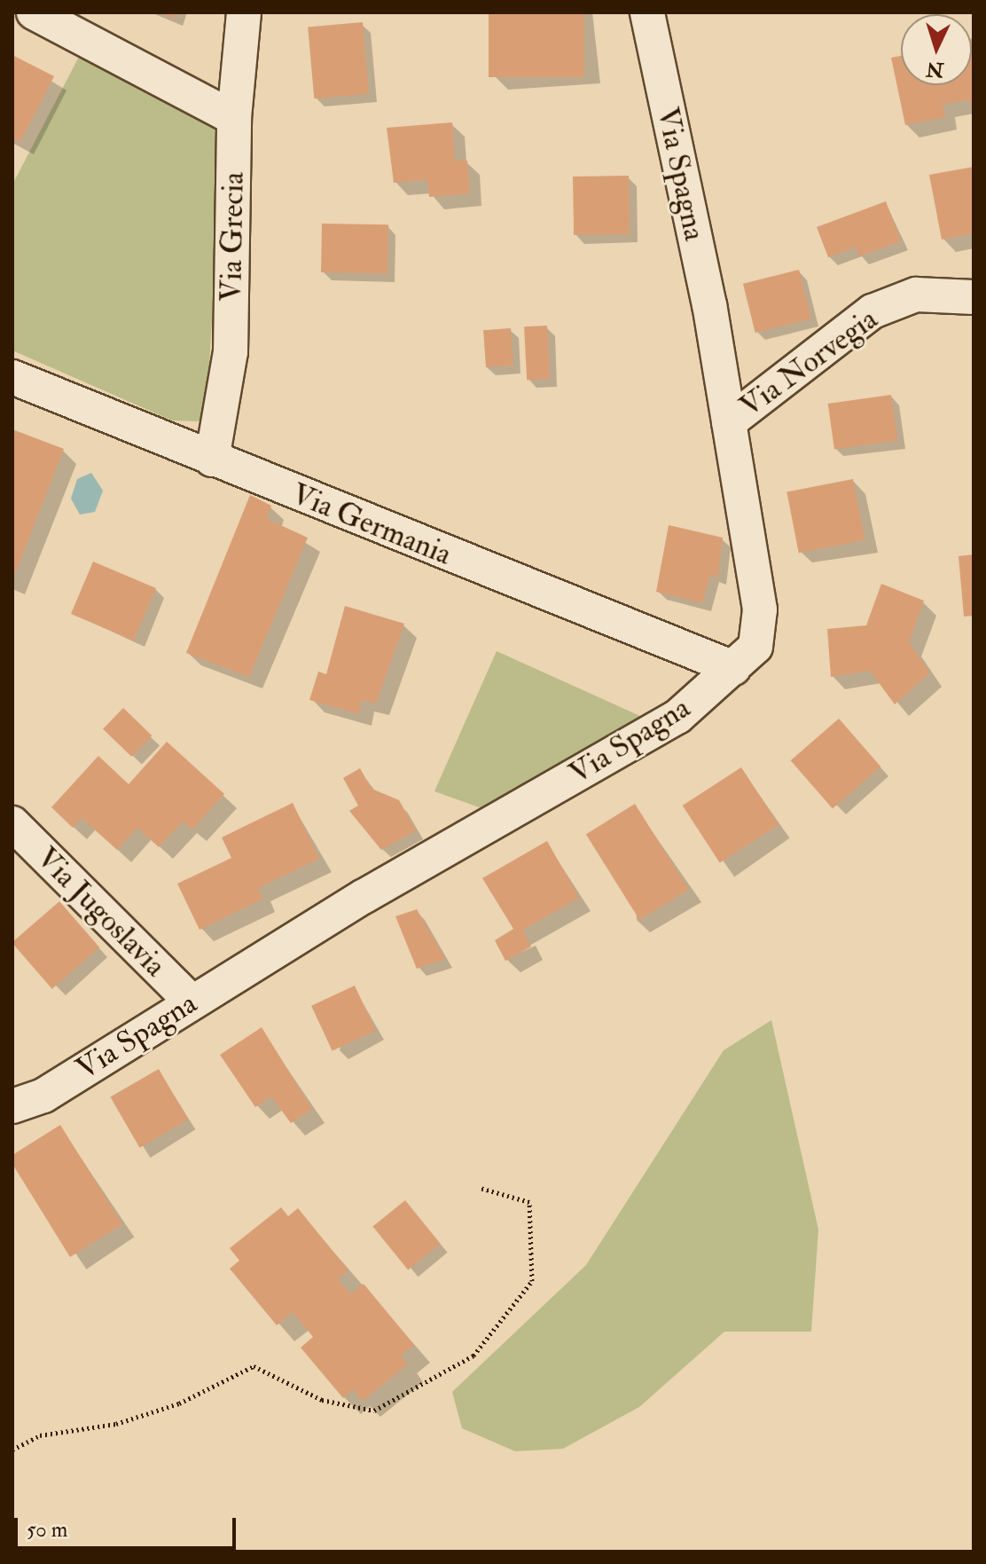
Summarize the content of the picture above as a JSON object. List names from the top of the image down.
{
  "streets": {
    "street": [
      "Via Spagna",
      "Via Grecia",
      "Via Norvegia",
      "Via Germania",
      "Via Jugoslavia"
    ]
  },
  "crossings": [
    ["Via Spagna", "Via Norvegia"],
    ["Via Spagna", "Via Germania"],
    ["Via Spagna", "Via Jugoslavia"],
    ["Via Grecia", "Via Germania"]
  ],
  "scale_bar": "50 m",
  "north": "bottom"
}
